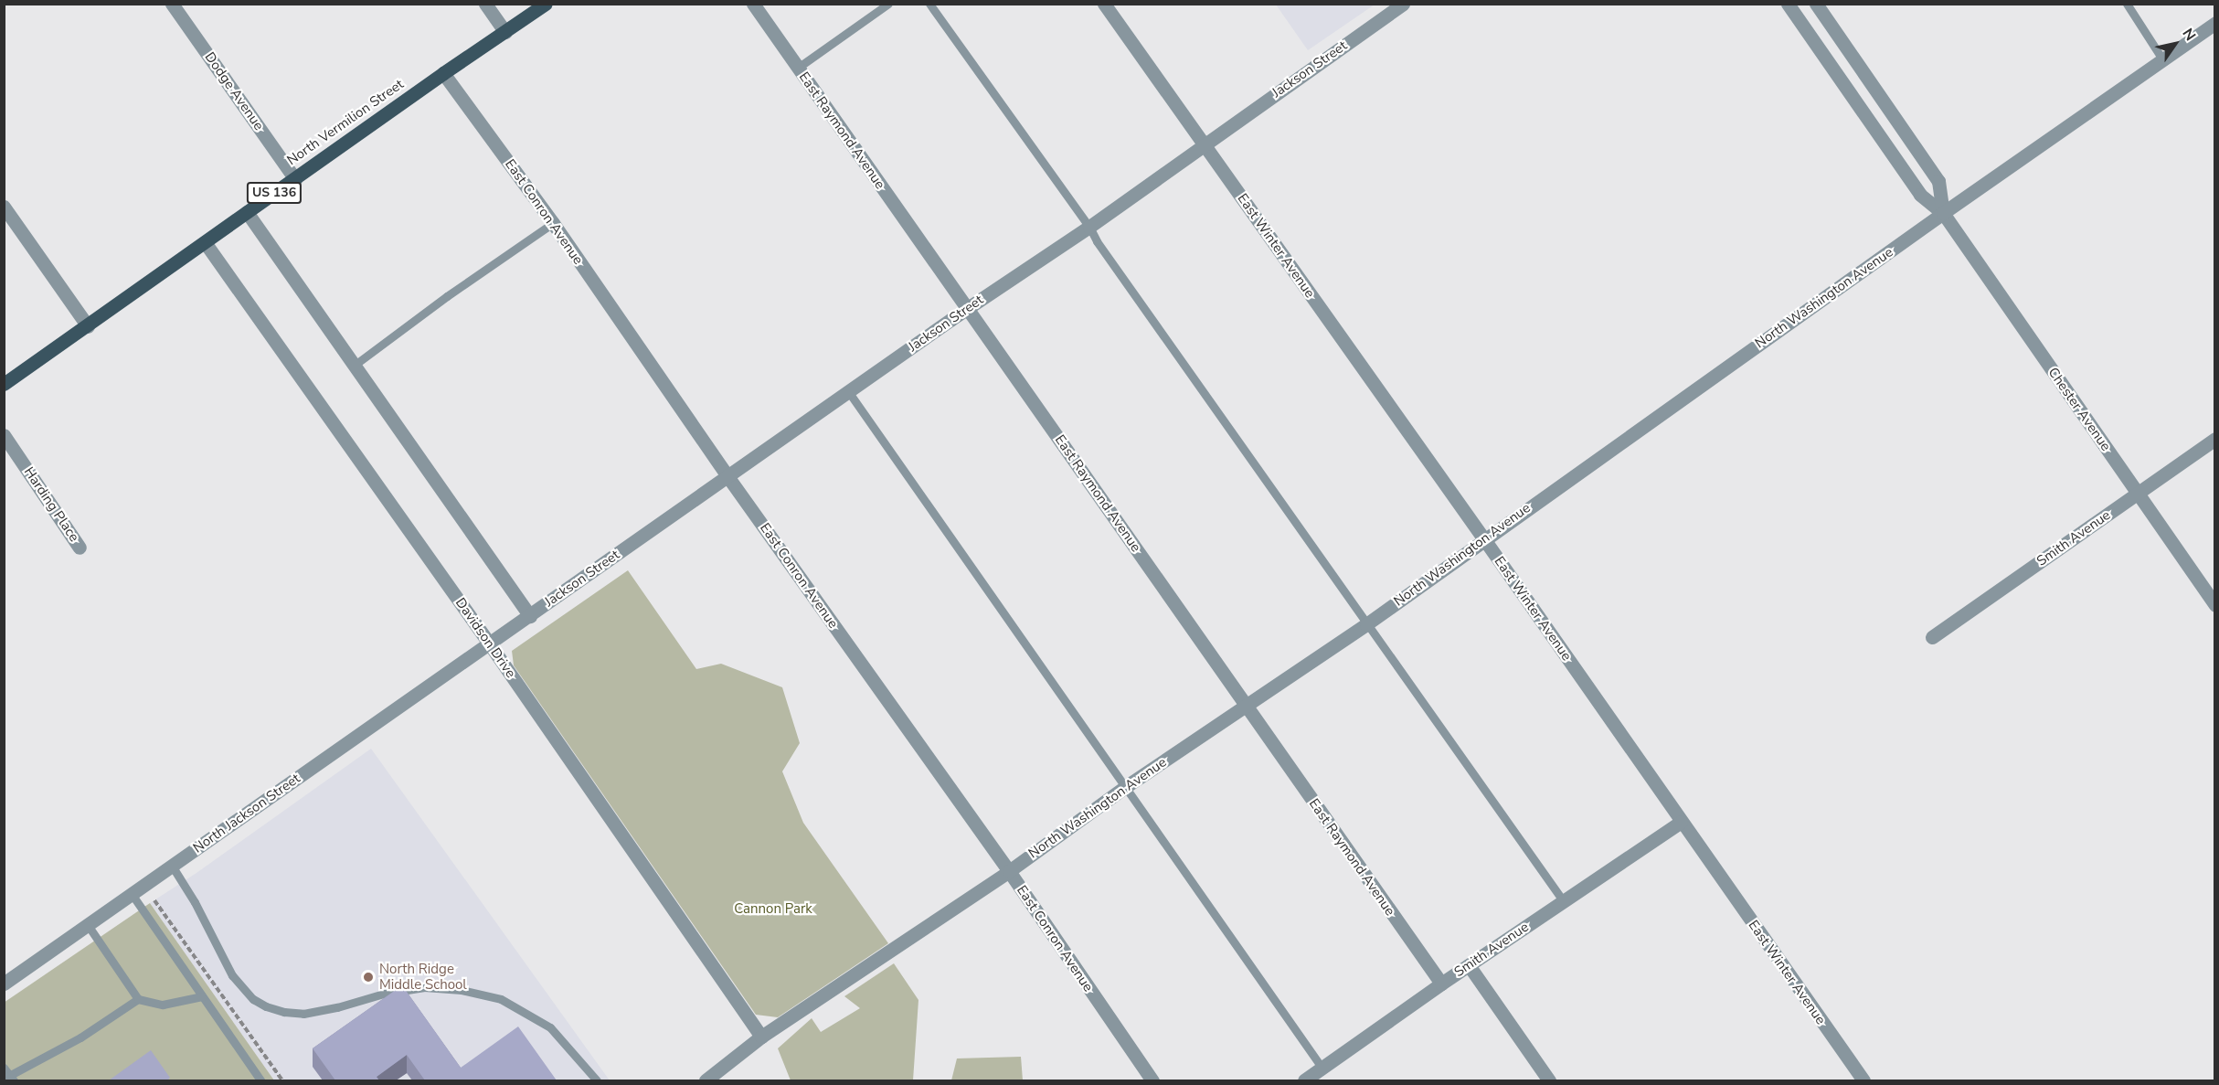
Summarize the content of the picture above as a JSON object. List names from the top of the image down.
{
  "streets": {
    "main road": ["North Vermilion Street", "US 136"],
    "street": [
      "Jackson Street",
      "Dodge Avenue",
      "East Raymond Avenue",
      "East Conron Avenue",
      "East Winter Avenue",
      "North Washington Avenue",
      "Chester Avenue",
      "Harding Place",
      "Smith Avenue",
      "Davidson Drive",
      "North Jackson Street"
    ]
  },
  "crossings": [
    ["Jackson Street", "East Raymond Avenue"],
    ["Jackson Street", "East Conron Avenue"],
    ["Jackson Street", "East Winter Avenue"],
    ["Jackson Street", "Davidson Drive"],
    ["Jackson Street", "North Jackson Street"],
    ["Dodge Avenue", "North Vermilion Street"],
    ["North Vermilion Street", "East Conron Avenue"],
    ["North Vermilion Street", "Davidson Drive"],
    ["East Raymond Avenue", "North Washington Avenue"],
    ["East Raymond Avenue", "Smith Avenue"],
    ["East Conron Avenue", "North Washington Avenue"],
    ["East Winter Avenue", "North Washington Avenue"],
    ["East Winter Avenue", "Smith Avenue"],
    ["North Washington Avenue", "Chester Avenue"],
    ["North Washington Avenue", "Davidson Drive"],
    ["Chester Avenue", "Smith Avenue"],
    ["Davidson Drive", "North Jackson Street"]
  ],
  "parks": ["Cannon Park"],
  "places": ["North Ridge Middle School"],
  "north": "top right"
}
